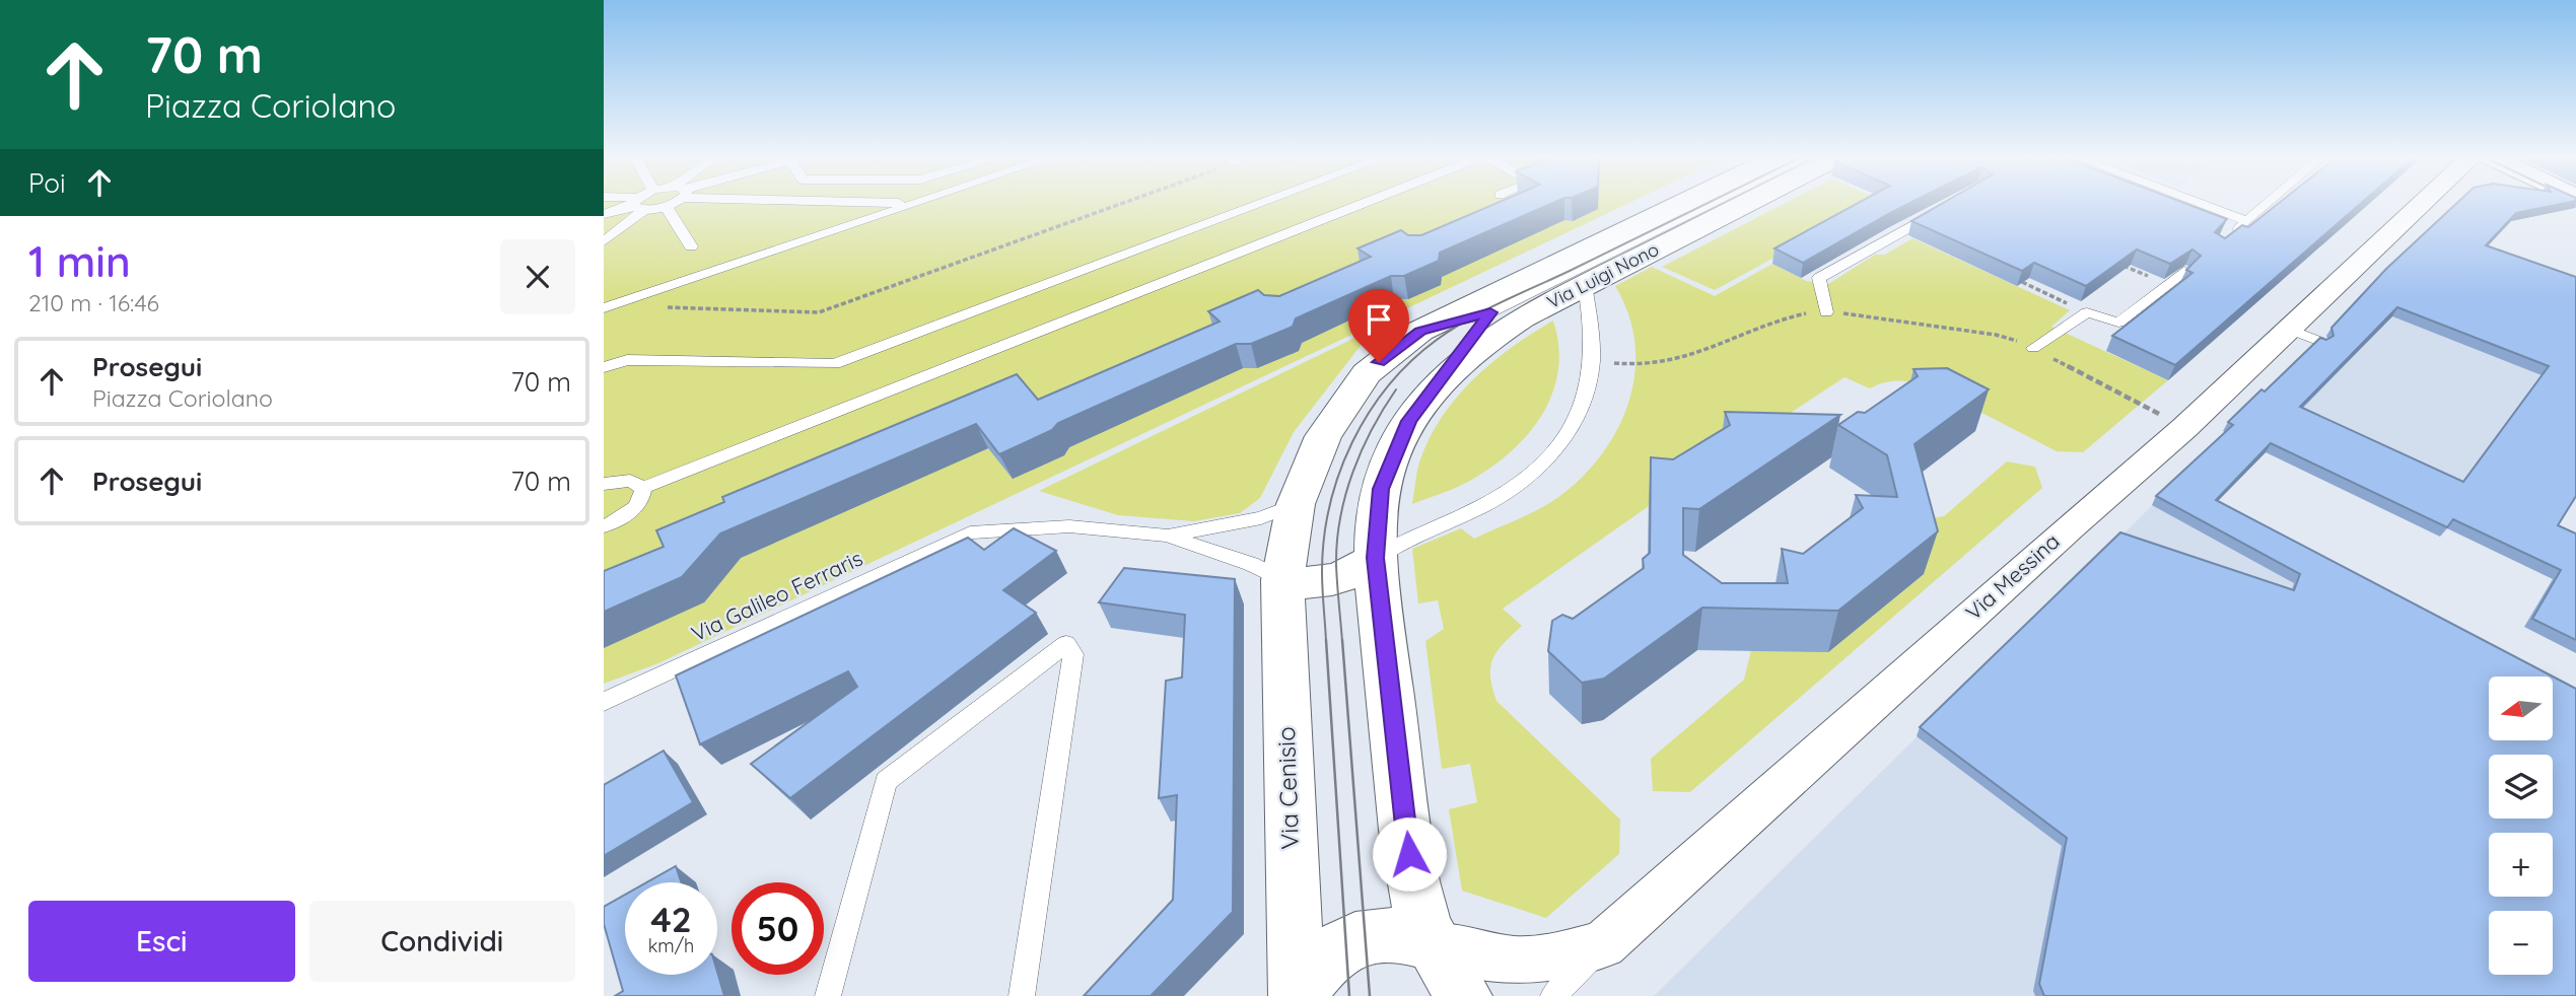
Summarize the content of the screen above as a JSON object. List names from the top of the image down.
{
  "streets": {
    "main road": ["Via Luigi Nono", "Via Cenisio"],
    "street": ["Via Messina"],
    "lane": ["Via Galileo Ferraris"]
  },
  "crossings": [
    ["Via Luigi Nono", "Via Cenisio"]
  ],
  "north": "left",
  "page": {
    "turn": ["70 m", "Piazza Coriolano"],
    "then": "Poi",
    "heading": ["1 min", "210 m · 16:46"],
    "list": [
      {
        "name": "Prosegui",
        "note": "Piazza Coriolano",
        "value": "70 m"
      },
      {
        "name": "Prosegui",
        "value": "70 m"
      }
    ],
    "map_buttons": ["+", "−"],
    "speed": "42 km/h",
    "limit": "50",
    "buttons": ["Esci", "Condividi"]
  }
}
